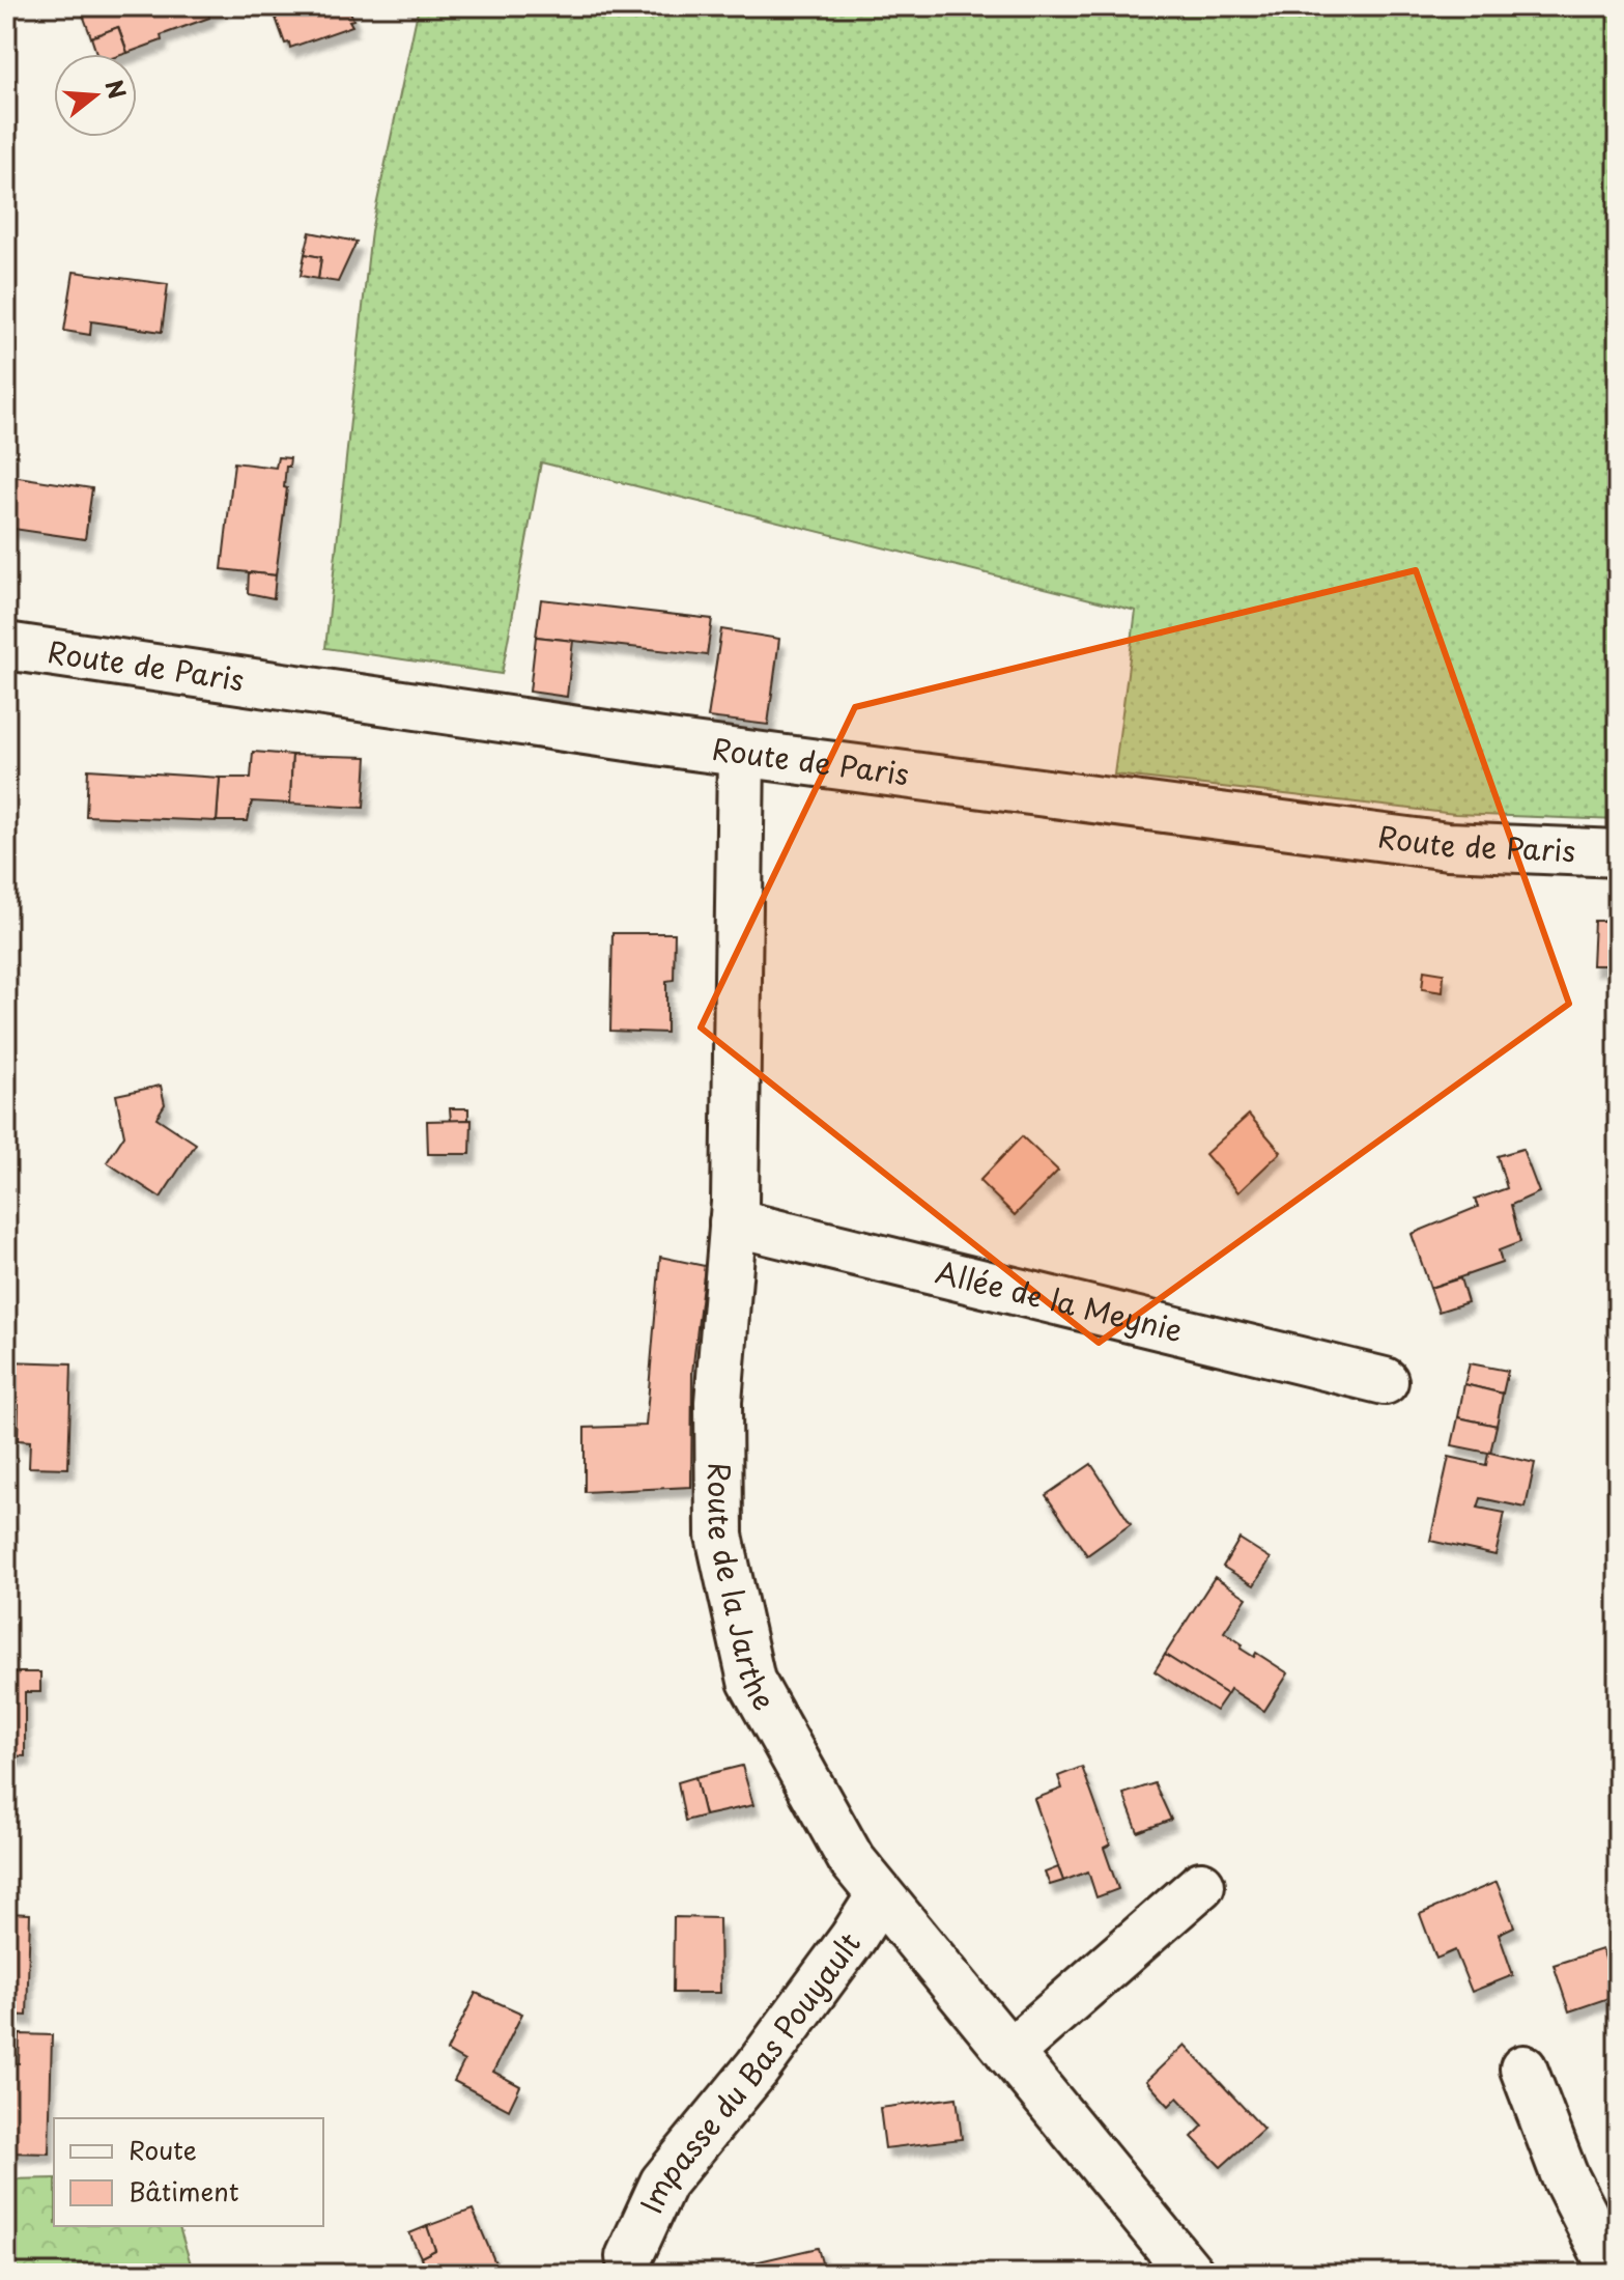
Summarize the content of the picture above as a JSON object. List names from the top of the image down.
{
  "streets": {
    "street": [
      "Route de Paris",
      "Allée de la Meynie",
      "Route de la Jarthe",
      "Impasse du Bas Pouyault"
    ]
  },
  "crossings": [
    ["Route de Paris", "Route de la Jarthe"],
    ["Allée de la Meynie", "Route de la Jarthe"],
    ["Route de la Jarthe", "Impasse du Bas Pouyault"]
  ],
  "legend": ["Route", "Bâtiment"],
  "north": "right"
}
